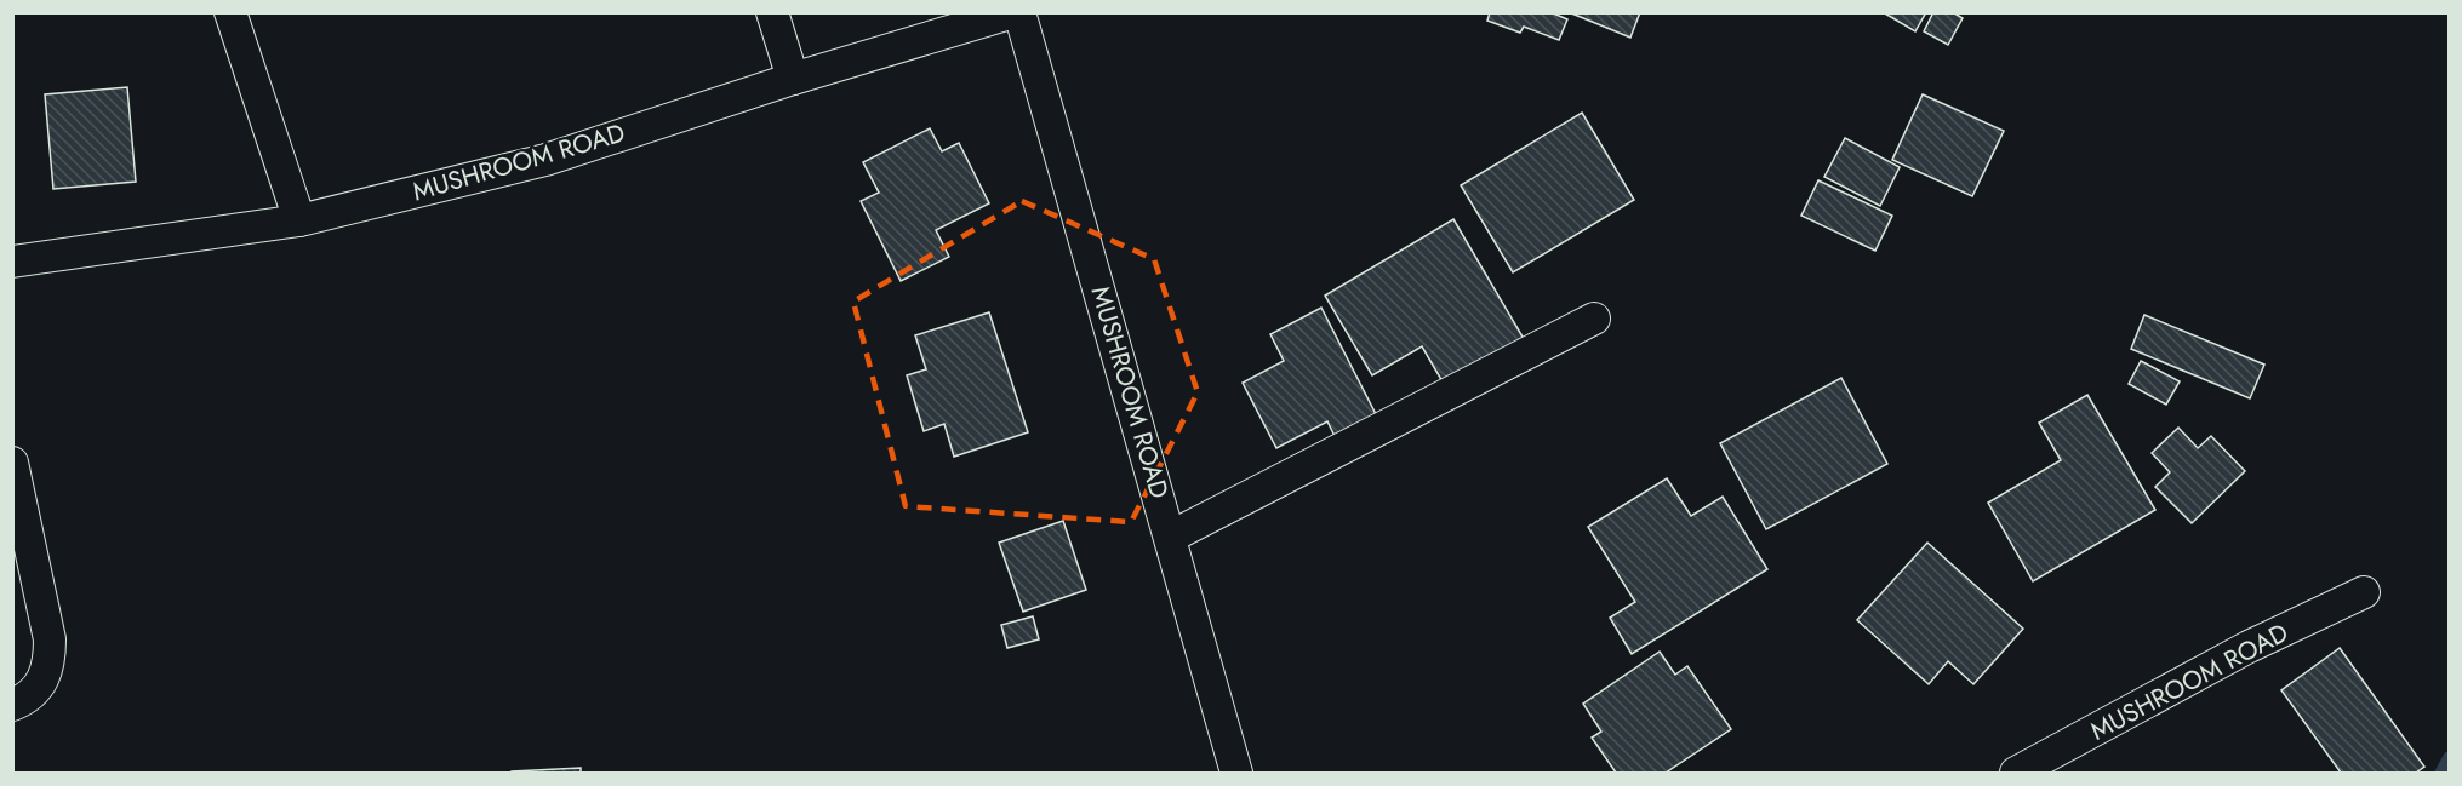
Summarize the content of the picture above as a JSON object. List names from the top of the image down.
{
  "streets": {
    "street": ["MUSHROOM ROAD"]
  }
}
